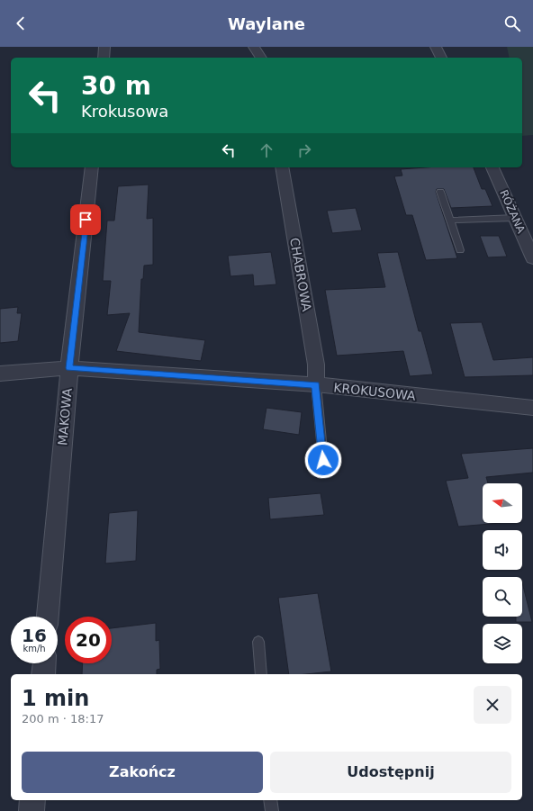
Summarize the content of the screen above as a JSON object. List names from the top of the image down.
{
  "streets": {
    "street": [
      "RÓŻANA",
      "CHABROWA",
      "KROKUSOWA",
      "MAKOWA"
    ]
  },
  "crossings": [
    ["CHABROWA", "KROKUSOWA"],
    ["KROKUSOWA", "MAKOWA"]
  ],
  "north": "left",
  "page": {
    "header": "Waylane",
    "turn": ["30 m", "Krokusowa"],
    "speed": "16 km/h",
    "limit": "20",
    "heading": ["1 min", "200 m · 18:17"],
    "buttons": ["Zakończ", "Udostępnij"]
  }
}
